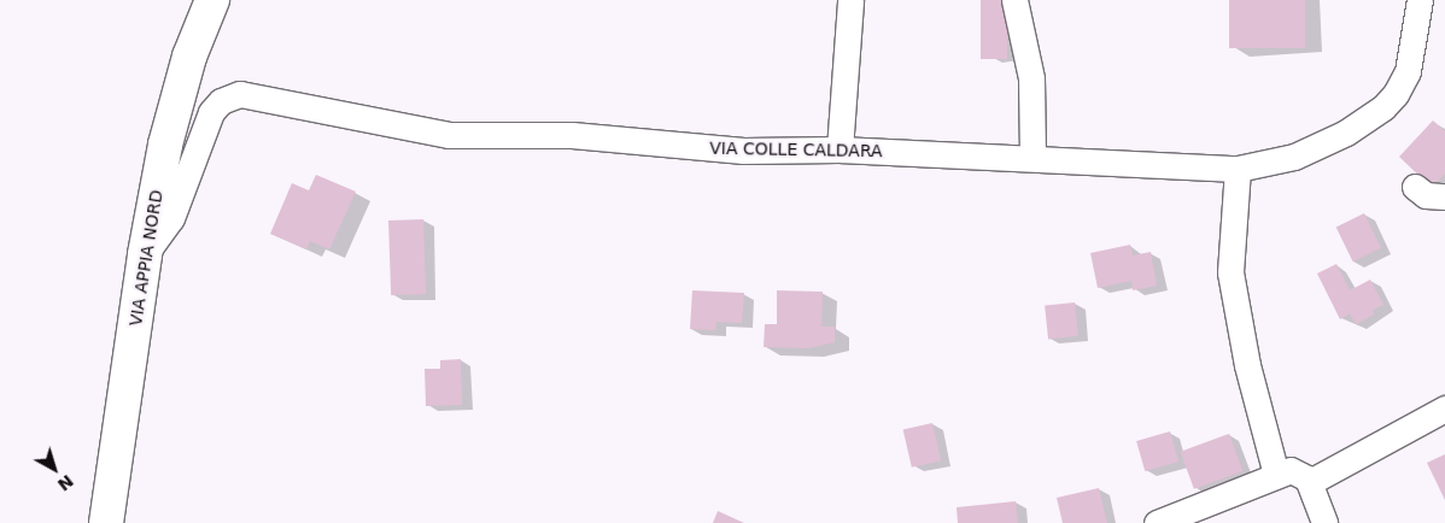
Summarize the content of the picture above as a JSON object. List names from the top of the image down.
{
  "streets": {
    "main road": ["VIA APPIA NORD"],
    "street": ["VIA COLLE CALDARA"]
  },
  "crossings": [
    ["VIA COLLE CALDARA", "VIA APPIA NORD"]
  ],
  "north": "bottom right"
}
